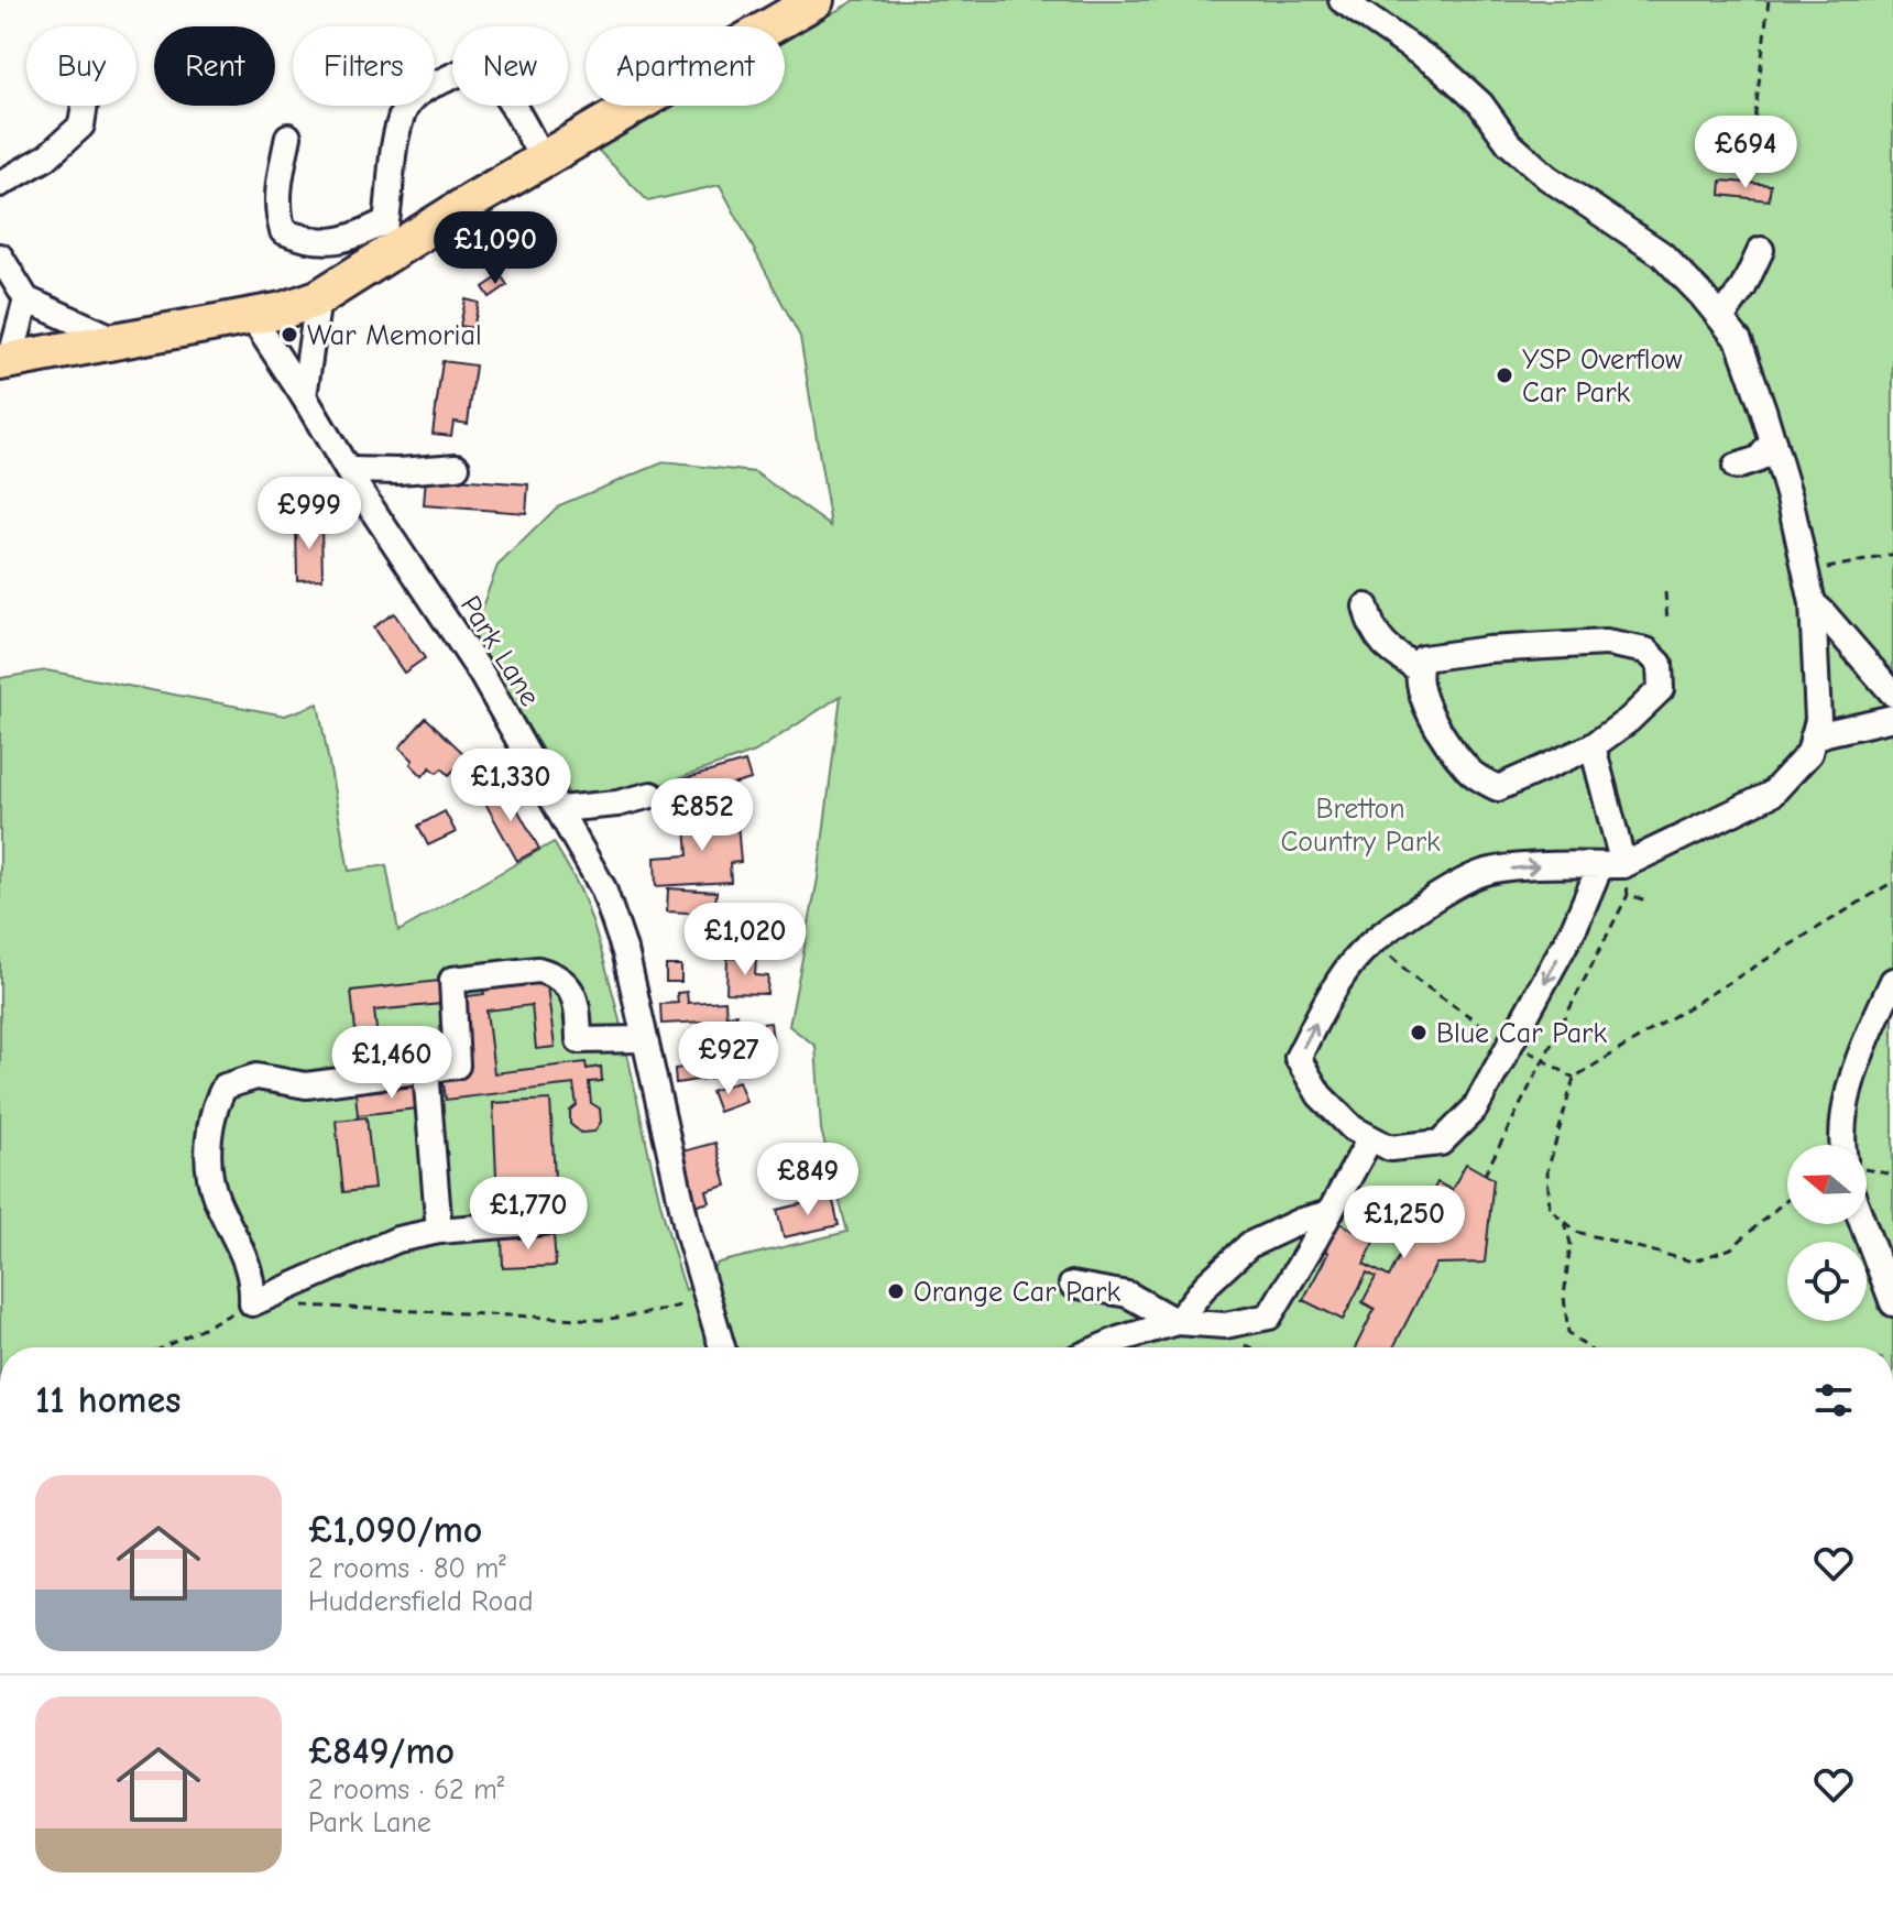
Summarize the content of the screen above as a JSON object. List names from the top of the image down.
{
  "streets": {
    "street": ["Park Lane"]
  },
  "parks": ["Bretton Country Park"],
  "places": [
    "War Memorial",
    "YSP Overflow Car Park",
    "Blue Car Park",
    "Orange Car Park"
  ],
  "north": "left",
  "page": {
    "chip": [
      "Buy",
      "Rent",
      "Filters",
      "New",
      "Apartment"
    ],
    "price": [
      "£694",
      "£1,090",
      "£999",
      "£1,330",
      "£852",
      "£1,020",
      "£927",
      "£1,460",
      "£849",
      "£1,770",
      "£1,250"
    ],
    "heading": "11 homes",
    "list": [
      {
        "name": "£1,090/mo",
        "note": "2 rooms · 80 m² · Huddersfield Road"
      },
      {
        "name": "£849/mo",
        "note": "2 rooms · 62 m² · Park Lane"
      }
    ]
  }
}
